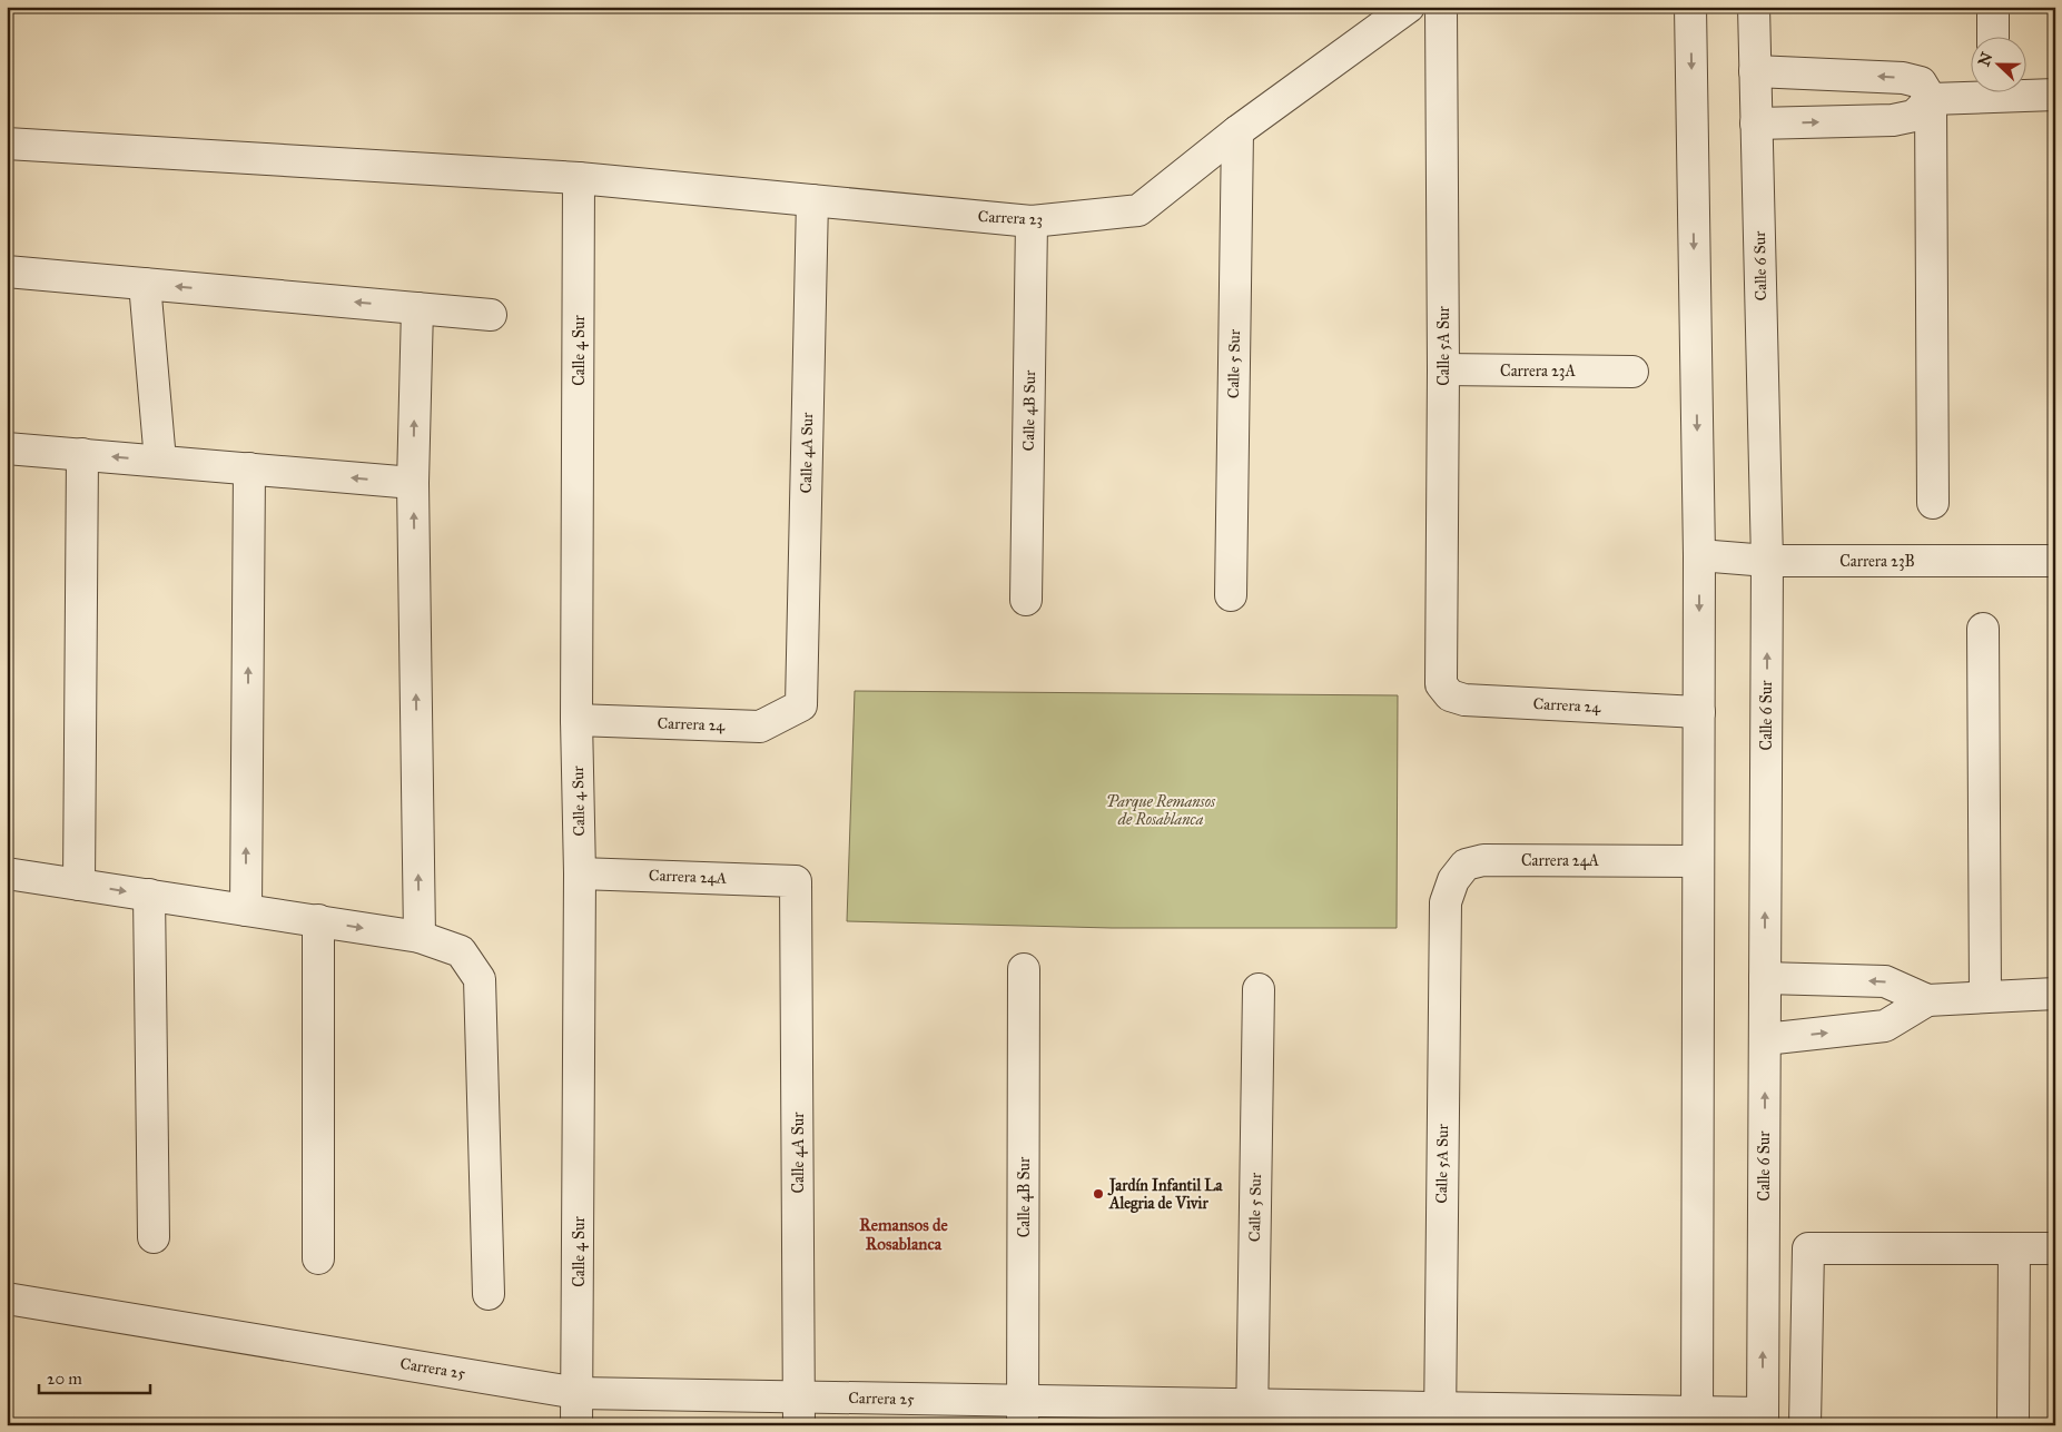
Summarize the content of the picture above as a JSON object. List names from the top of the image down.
{
  "streets": {
    "street": [
      "Carrera 23",
      "Calle 6 Sur",
      "Calle 5A Sur",
      "Calle 4 Sur",
      "Calle 5 Sur",
      "Carrera 23A",
      "Calle 4B Sur",
      "Calle 4A Sur",
      "Carrera 23B",
      "Carrera 24",
      "Carrera 24A",
      "Carrera 25"
    ]
  },
  "crossings": [
    ["Carrera 23", "Calle 4 Sur"],
    ["Carrera 23", "Calle 5 Sur"],
    ["Carrera 23", "Calle 4B Sur"],
    ["Carrera 23", "Calle 4A Sur"],
    ["Calle 6 Sur", "Carrera 23B"],
    ["Calle 6 Sur", "Carrera 25"],
    ["Calle 5A Sur", "Carrera 23A"],
    ["Calle 5A Sur", "Carrera 24"],
    ["Calle 5A Sur", "Carrera 24A"],
    ["Calle 5A Sur", "Carrera 25"],
    ["Calle 4 Sur", "Carrera 24"],
    ["Calle 4 Sur", "Carrera 24A"],
    ["Calle 4 Sur", "Carrera 25"],
    ["Calle 5 Sur", "Carrera 25"],
    ["Calle 4B Sur", "Carrera 25"],
    ["Calle 4A Sur", "Carrera 24"],
    ["Calle 4A Sur", "Carrera 24A"],
    ["Calle 4A Sur", "Carrera 25"]
  ],
  "districts": ["Remansos de Rosablanca"],
  "parks": ["Parque Remansos de Rosablanca"],
  "places": ["Jardín Infantil La Alegria de Vivir"],
  "scale_bar": "20 m",
  "north": "left"
}
